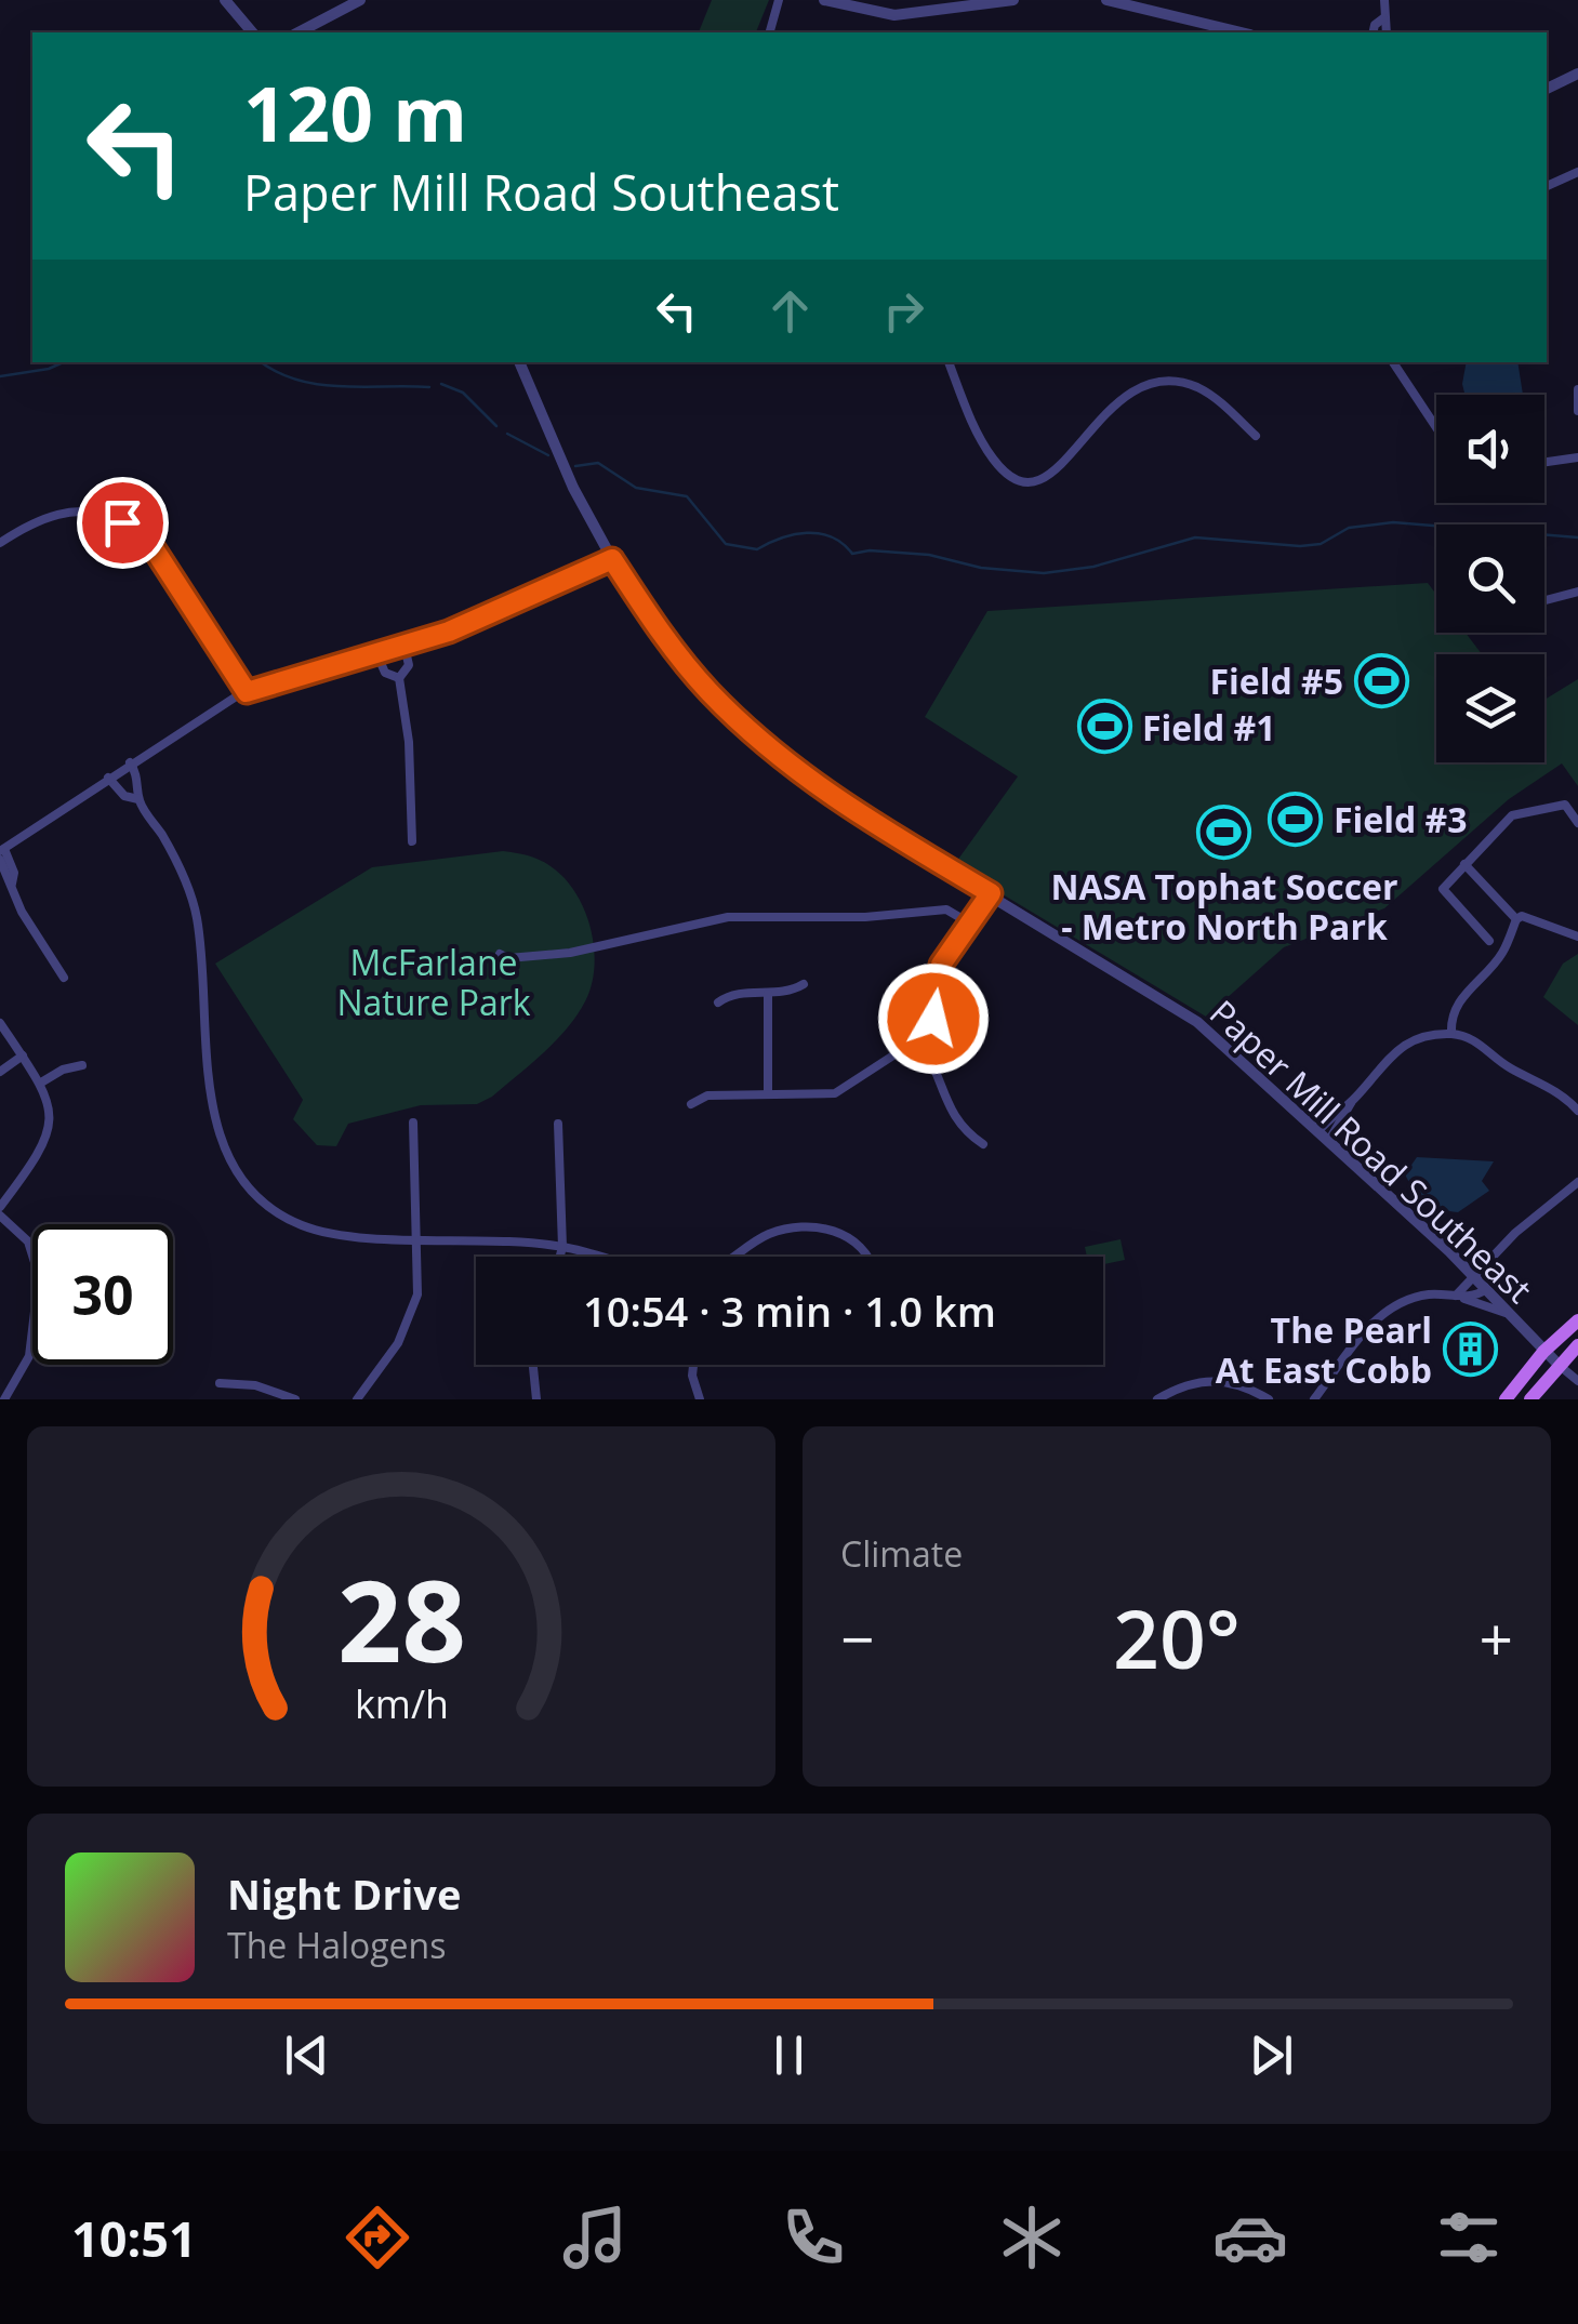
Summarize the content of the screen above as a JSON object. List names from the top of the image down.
{
  "streets": {
    "street": ["Paper Mill Road Southeast"]
  },
  "parks": ["McFarlane Nature Park"],
  "places": {
    "sports": [
      "Field #5",
      "Field #1",
      "Field #3",
      "NASA Tophat Soccer - Metro North Park"
    ],
    "building": ["The Pearl At East Cobb"]
  },
  "page": {
    "turn": ["120 m", "Paper Mill Road Southeast"],
    "limit": "30",
    "trip": "10:54 · 3 min · 1.0 km",
    "tile": "Climate",
    "heat": ["−", "20°", "+"],
    "song": ["Night Drive", "The Halogens"],
    "tabs": "10:51",
    "gauge": ["28", "km/h"]
  }
}
